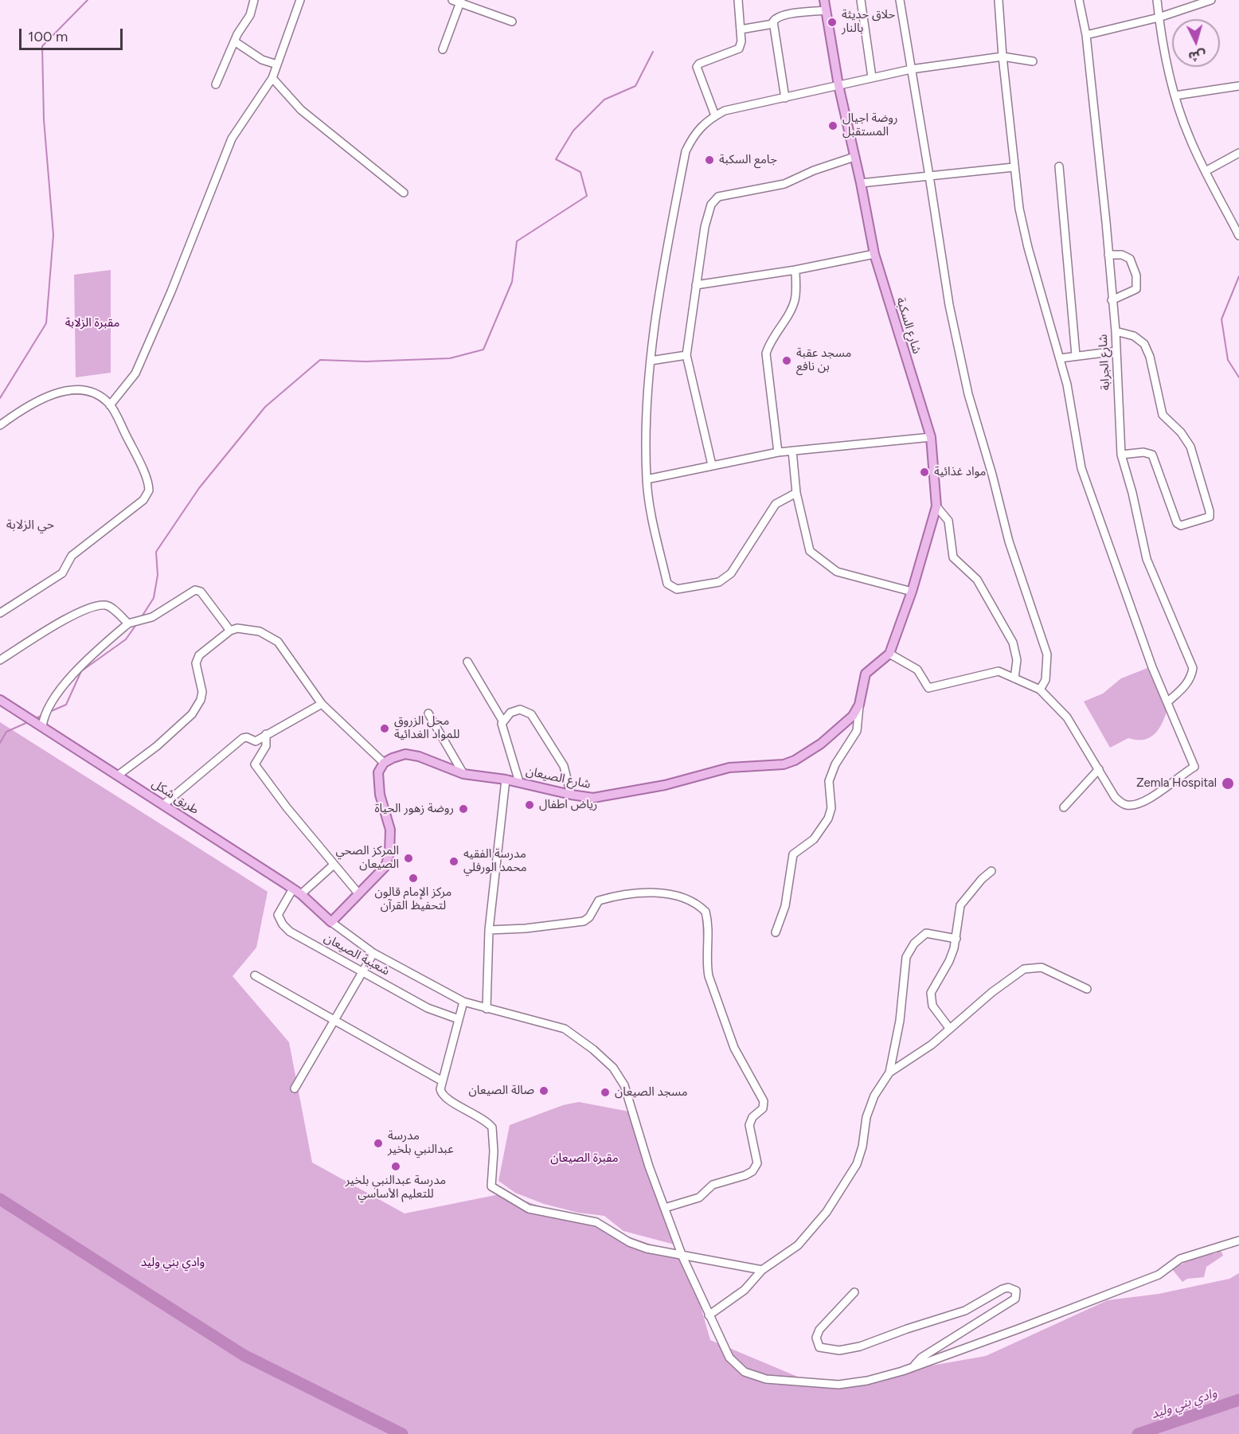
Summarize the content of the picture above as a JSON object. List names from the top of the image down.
{
  "streets": {
    "main road": ["شارع السكبة", "شارع الصيعان", "طريق شكل"],
    "street": ["شارع الجرابة", "شعبية الصيعان"]
  },
  "crossings": [
    ["شارع السكبة", "شارع الصيعان"],
    ["طريق شكل", "شعبية الصيعان"]
  ],
  "districts": ["حي الزلابة"],
  "water": ["وادي بني وليد"],
  "parks": ["مقبرة الزلابة", "مقبرة الصيعان", "وادي بني وليد"],
  "places": [
    "حلاق حديثة بالنار",
    "روضة اجيال المستقبل",
    "جامع السكبة",
    "مسجد عقبة بن نافع",
    "مواد غذائية",
    "محل الزروق للمواد الغدائية",
    "Zemla Hospital",
    "رياض اطفال",
    "روضة زهور الحياة",
    "المركز الصحي الصيعان",
    "مدرسة الفقيه محمد الورفلي",
    "مركز الإمام قالون لتحفيظ القرآن",
    "صالة الصيعان",
    "مسجد الصيعان",
    "مدرسة عبدالنبي بلخير",
    "مدرسة عبدالنبي بلخير للتعليم الأساسي"
  ],
  "scale_bar": "100 m",
  "north": "bottom"
}
